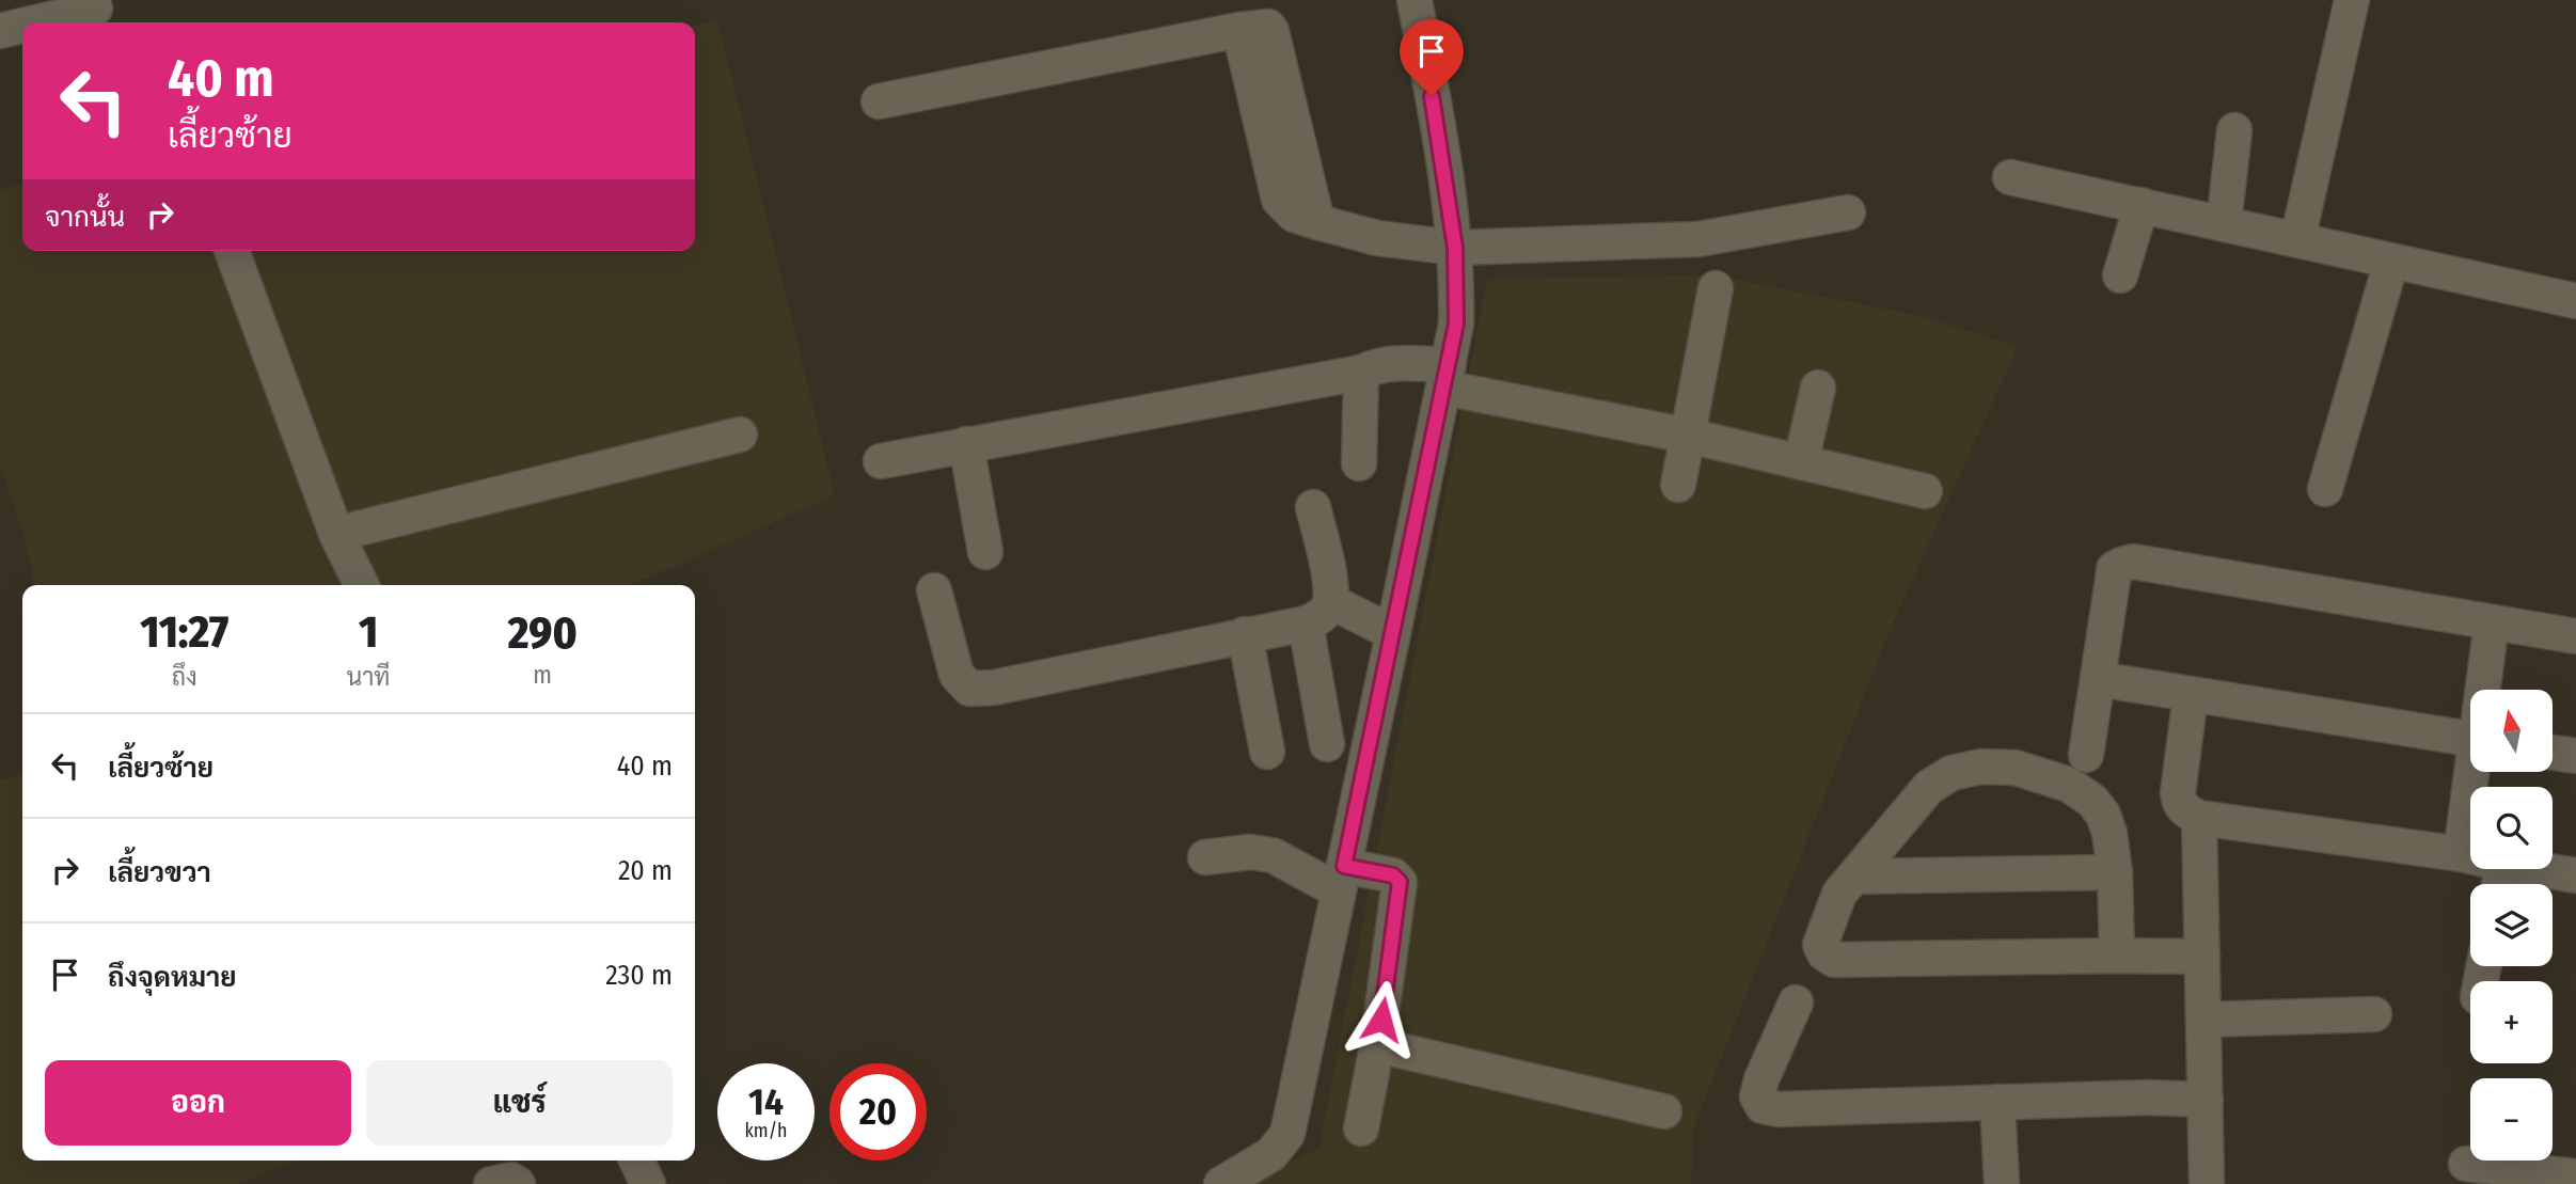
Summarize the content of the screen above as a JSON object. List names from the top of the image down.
{
  "north": "top",
  "page": {
    "turn": ["40 m", "เลี้ยวซ้าย"],
    "then": "จากนั้น",
    "eta": [
      "11:27",
      "ถึง",
      "1",
      "นาที",
      "290",
      "m"
    ],
    "map_buttons": ["+", "−"],
    "list": [
      {
        "name": "เลี้ยวซ้าย",
        "value": "40 m"
      },
      {
        "name": "เลี้ยวขวา",
        "value": "20 m"
      },
      {
        "name": "ถึงจุดหมาย",
        "value": "230 m"
      }
    ],
    "buttons": ["ออก", "แชร์"],
    "speed": "14 km/h",
    "limit": "20"
  }
}
